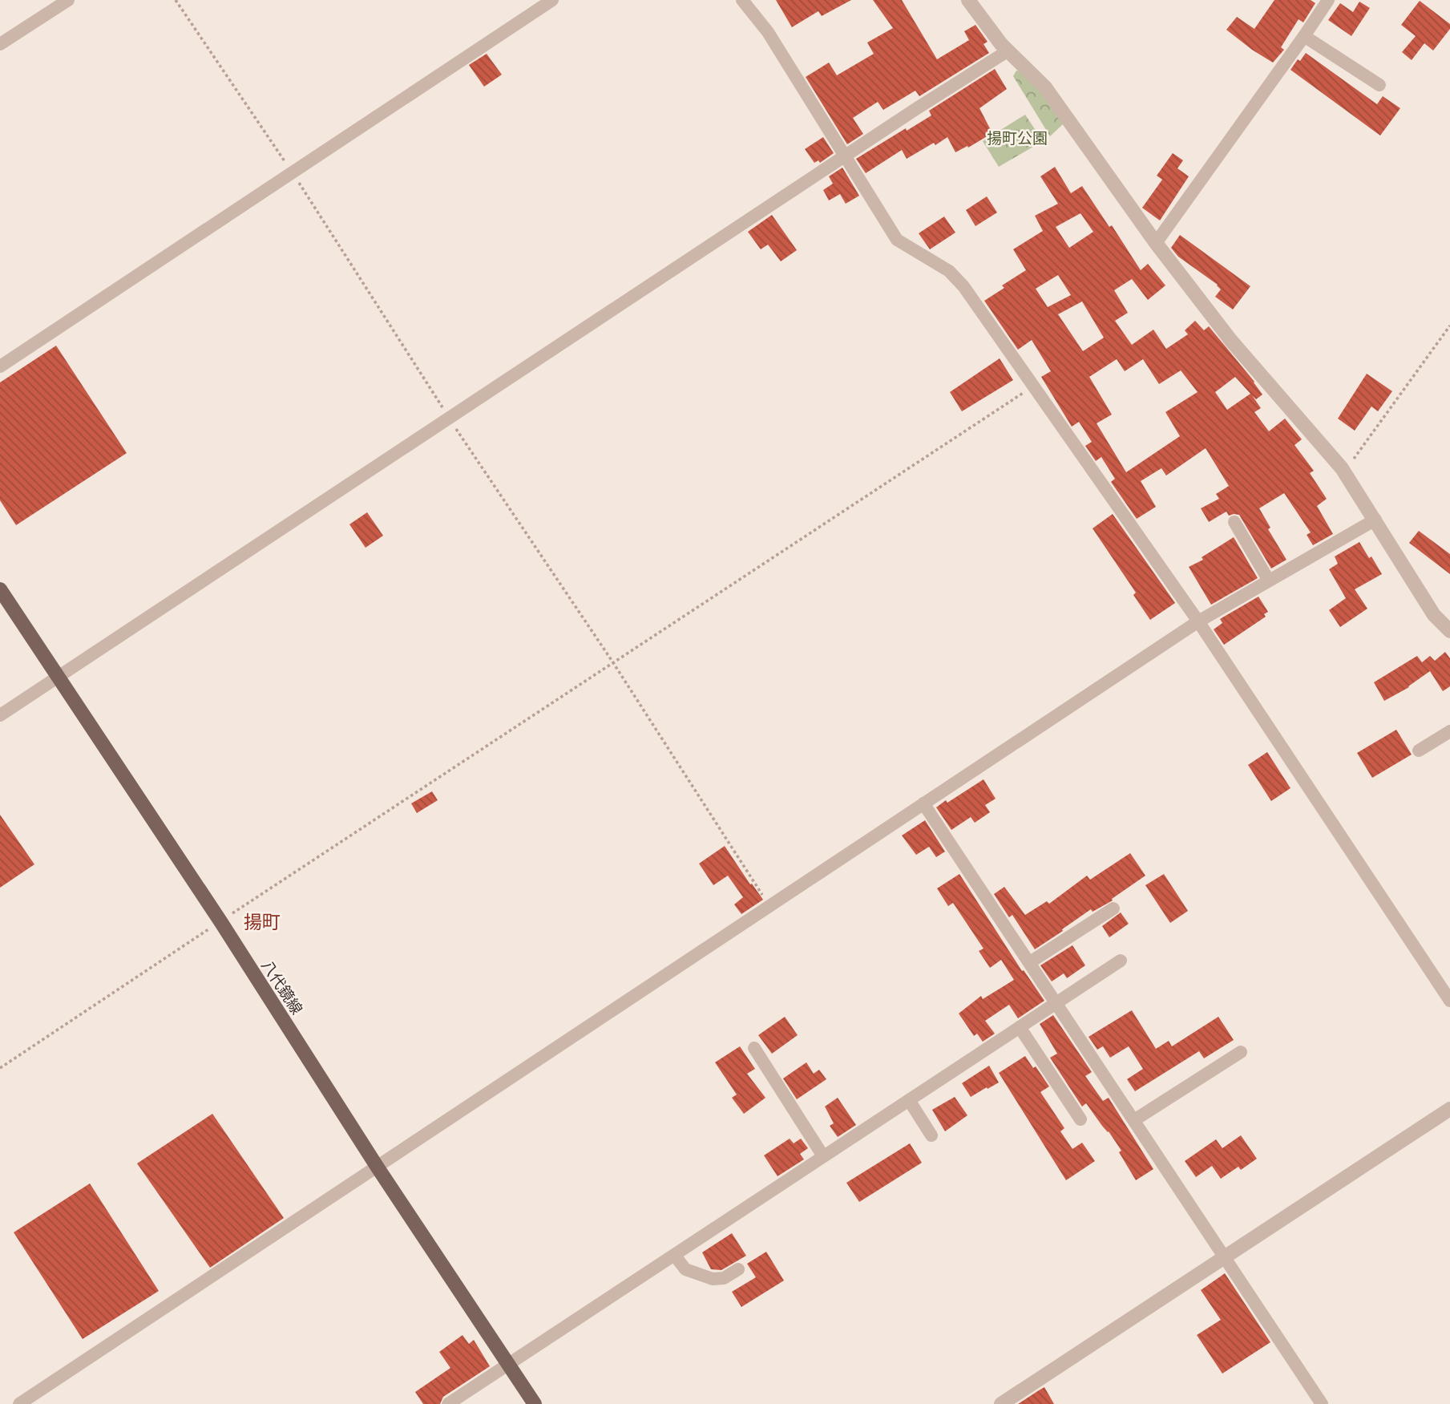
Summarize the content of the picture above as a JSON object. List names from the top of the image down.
{
  "streets": {
    "main road": ["八代鏡線"]
  },
  "districts": ["揚町"],
  "parks": ["揚町公園"]
}
